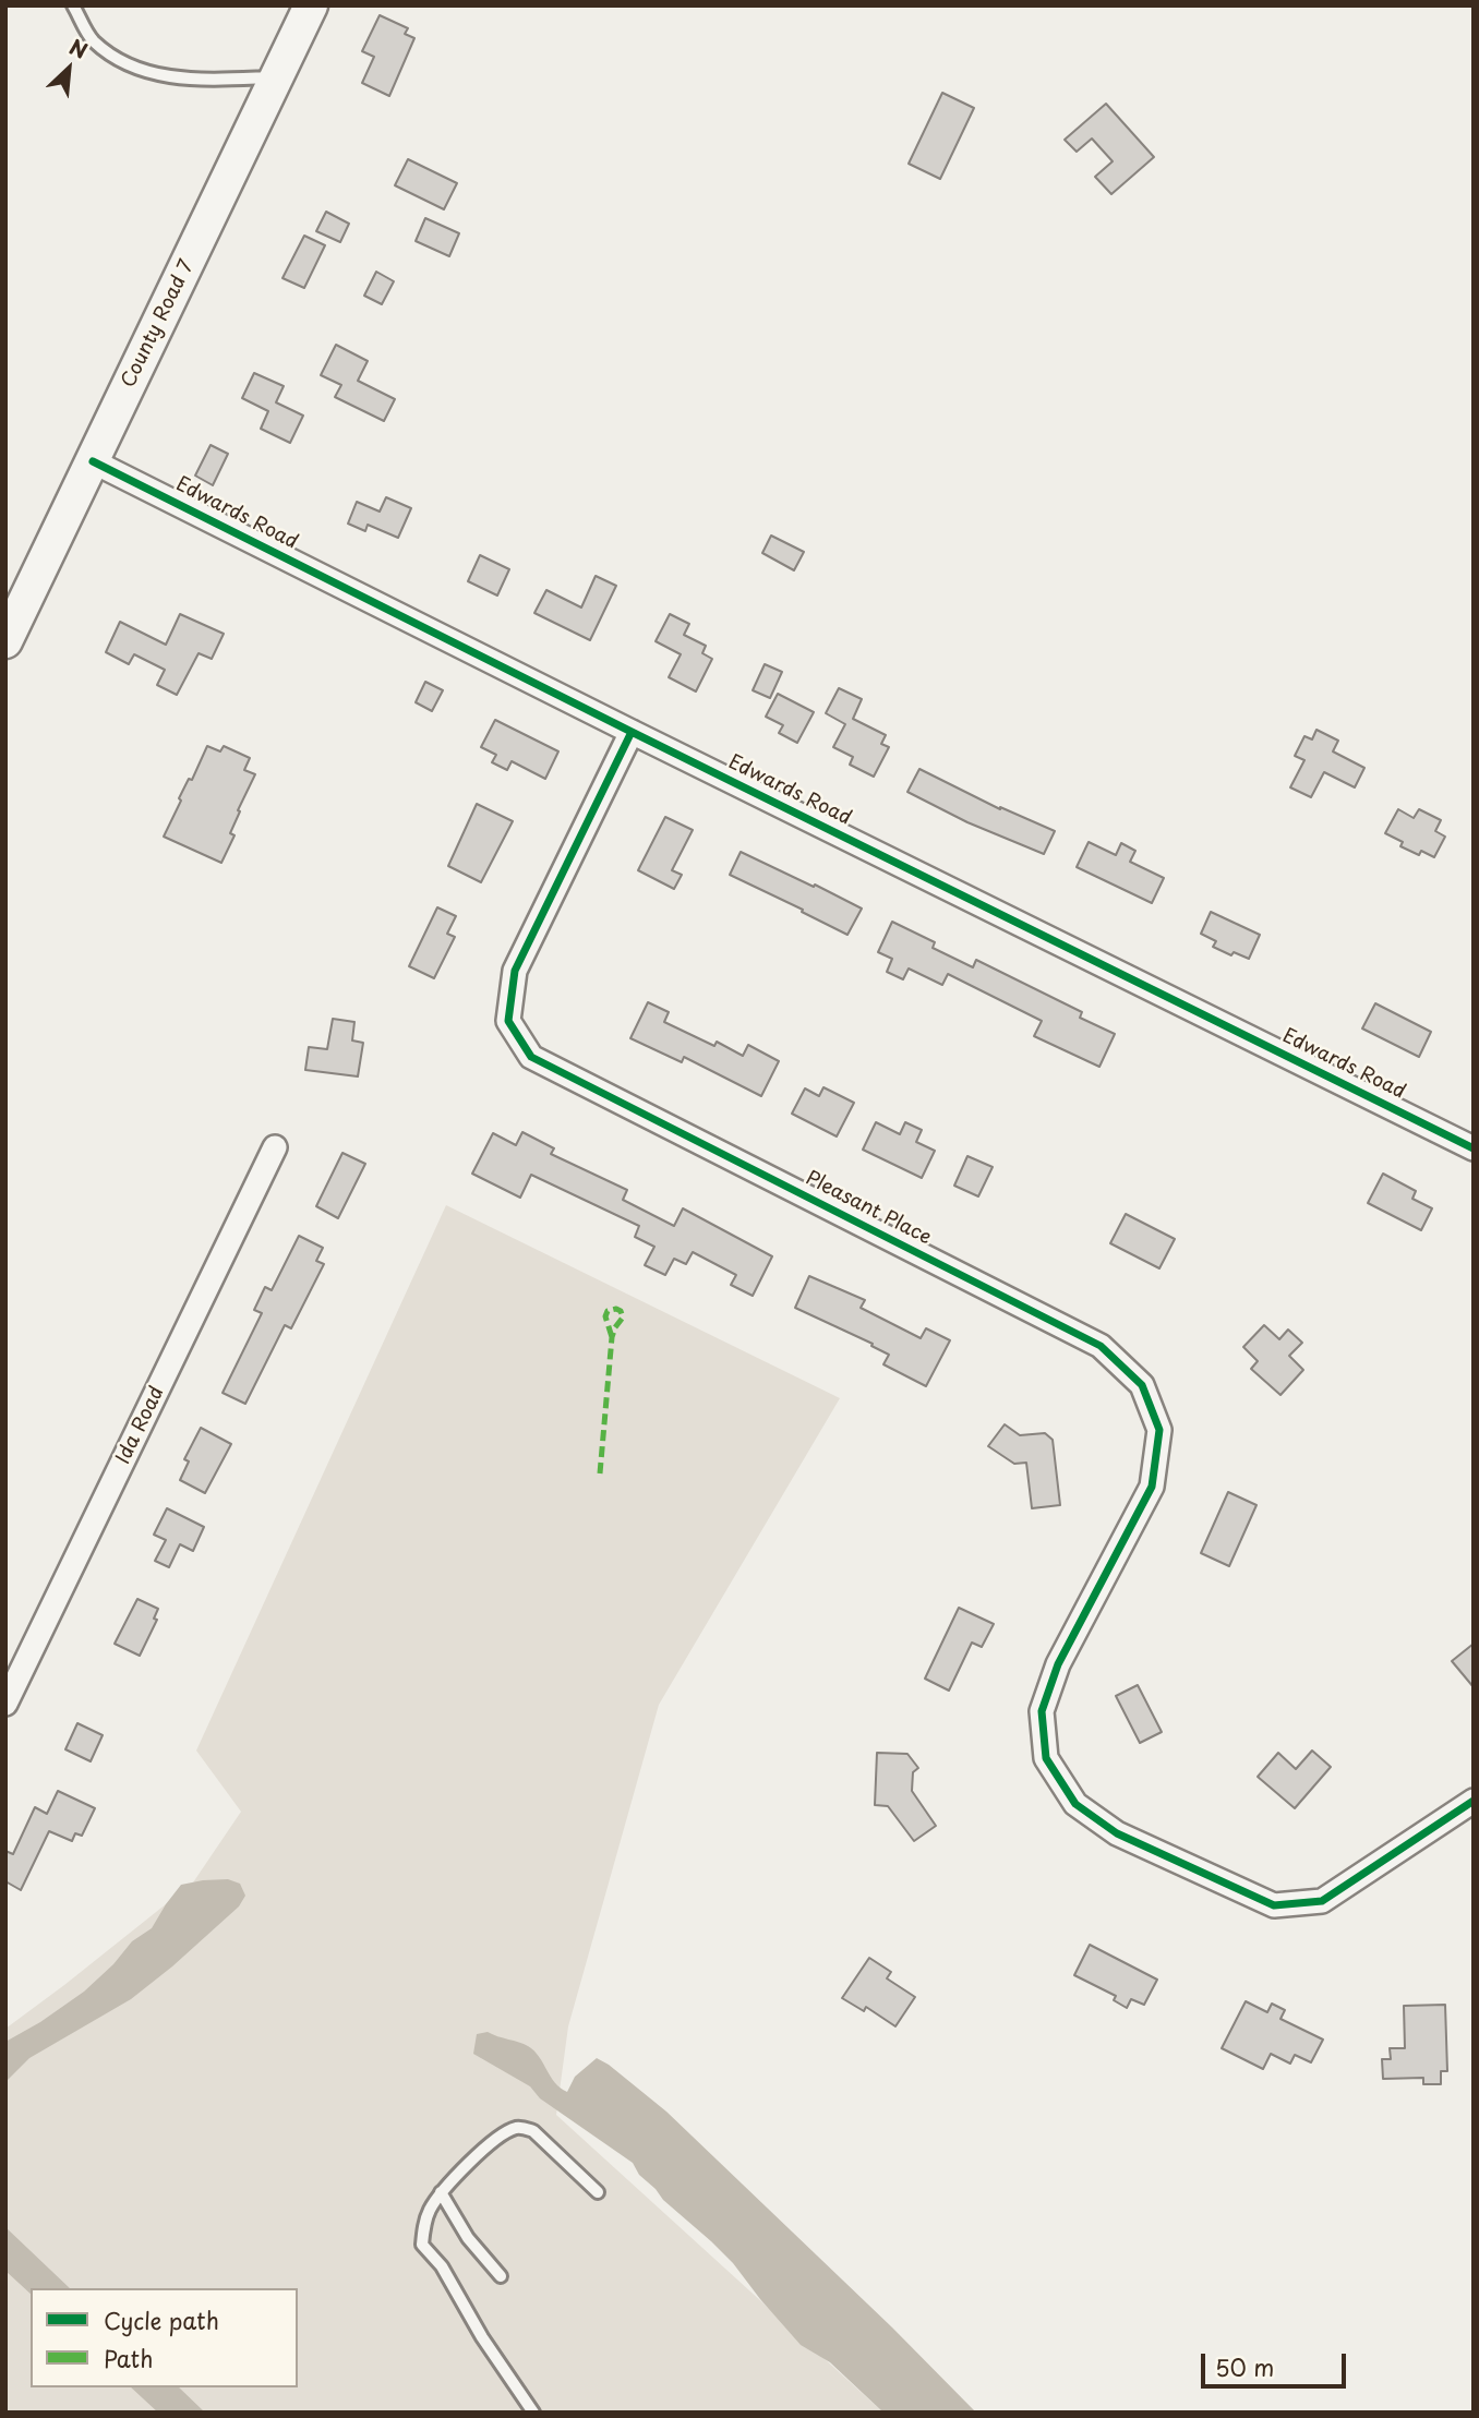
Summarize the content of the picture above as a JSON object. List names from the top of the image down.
{
  "streets": {
    "street": [
      "County Road 7",
      "Edwards Road",
      "Pleasant Place",
      "Ida Road"
    ]
  },
  "crossings": [
    ["County Road 7", "Edwards Road"],
    ["Edwards Road", "Pleasant Place"]
  ],
  "legend": ["Cycle path", "Path"],
  "scale_bar": "50 m",
  "north": "top right"
}
